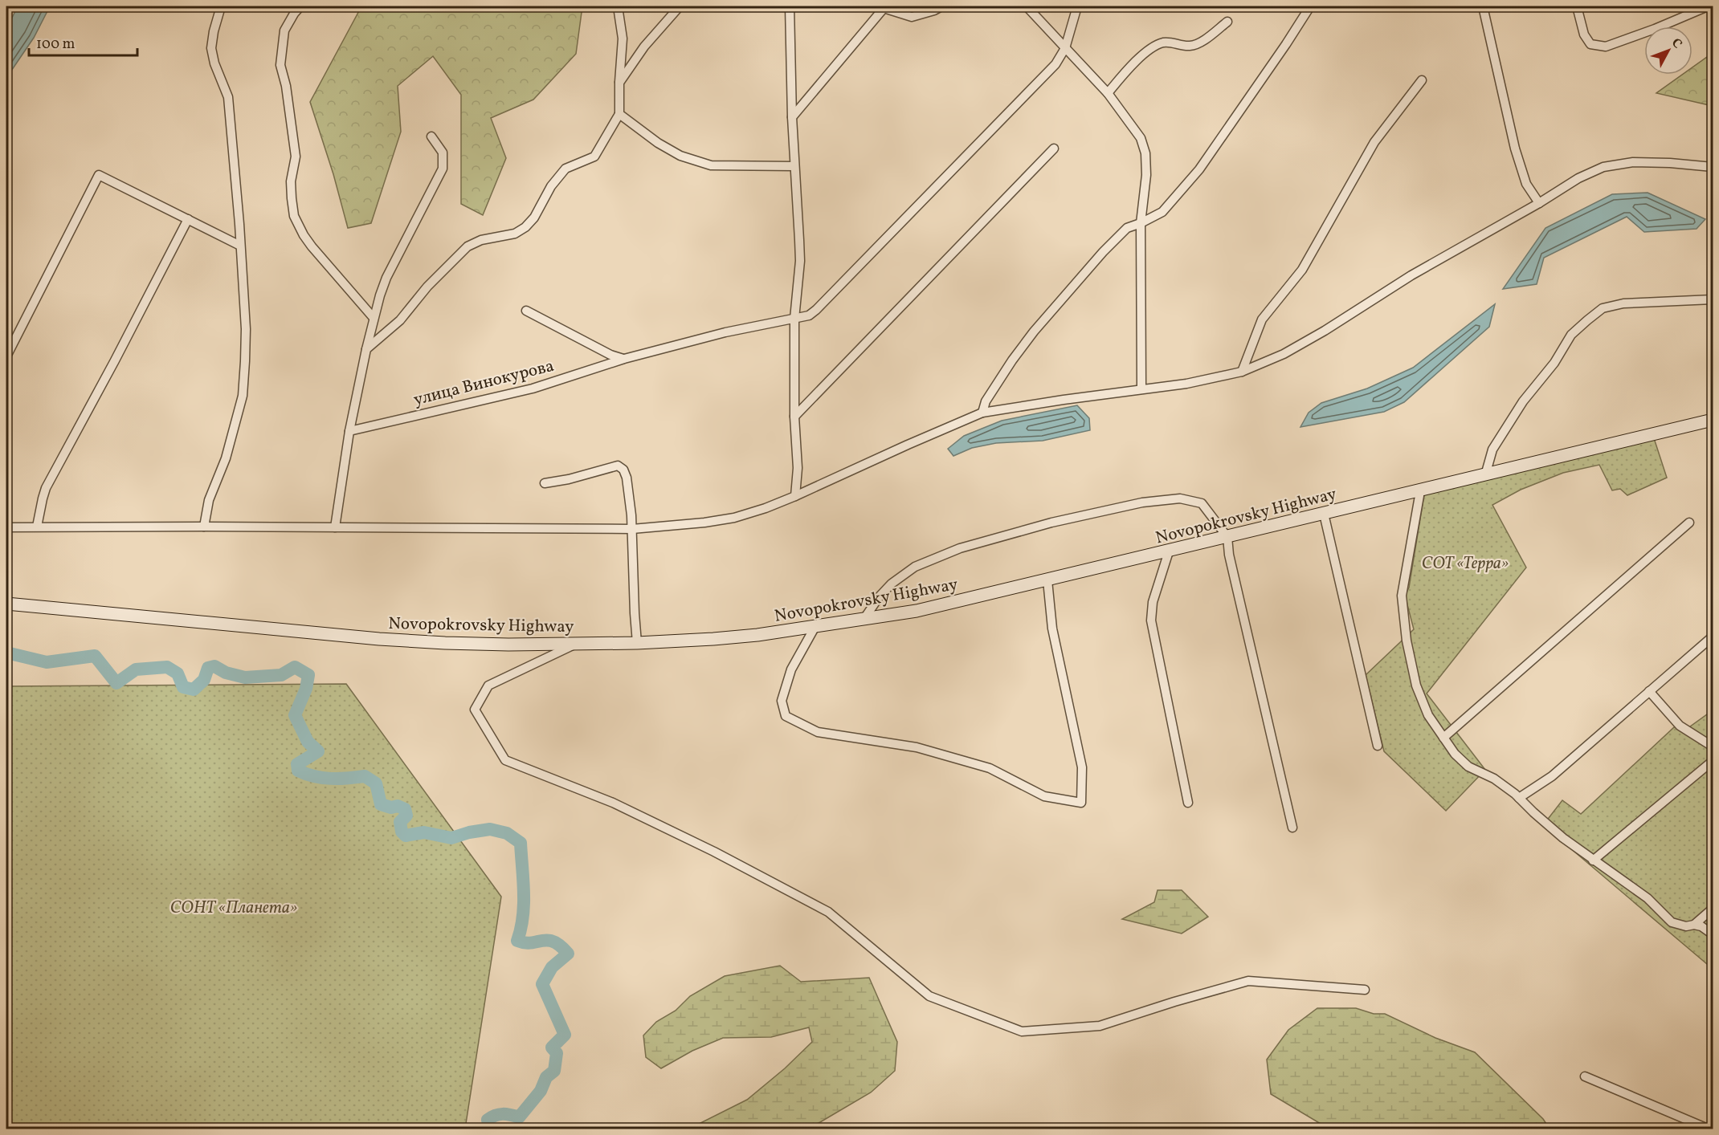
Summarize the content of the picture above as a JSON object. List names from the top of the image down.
{
  "streets": {
    "main road": ["Novopokrovsky Highway"],
    "street": ["улица Винокурова"]
  },
  "parks": ["СОТ «Терра»", "СОНТ «Планета»"],
  "scale_bar": "100 m",
  "north": "top right"
}
